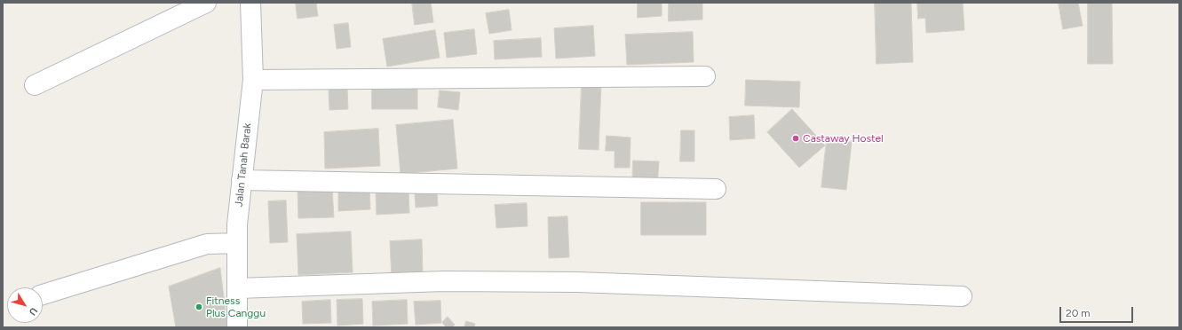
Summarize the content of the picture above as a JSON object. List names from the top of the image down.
{
  "streets": {
    "street": ["Jalan Tanah Barak"]
  },
  "places": ["Castaway Hostel", "Fitness Plus Canggu"],
  "scale_bar": "20 m",
  "north": "bottom right"
}
